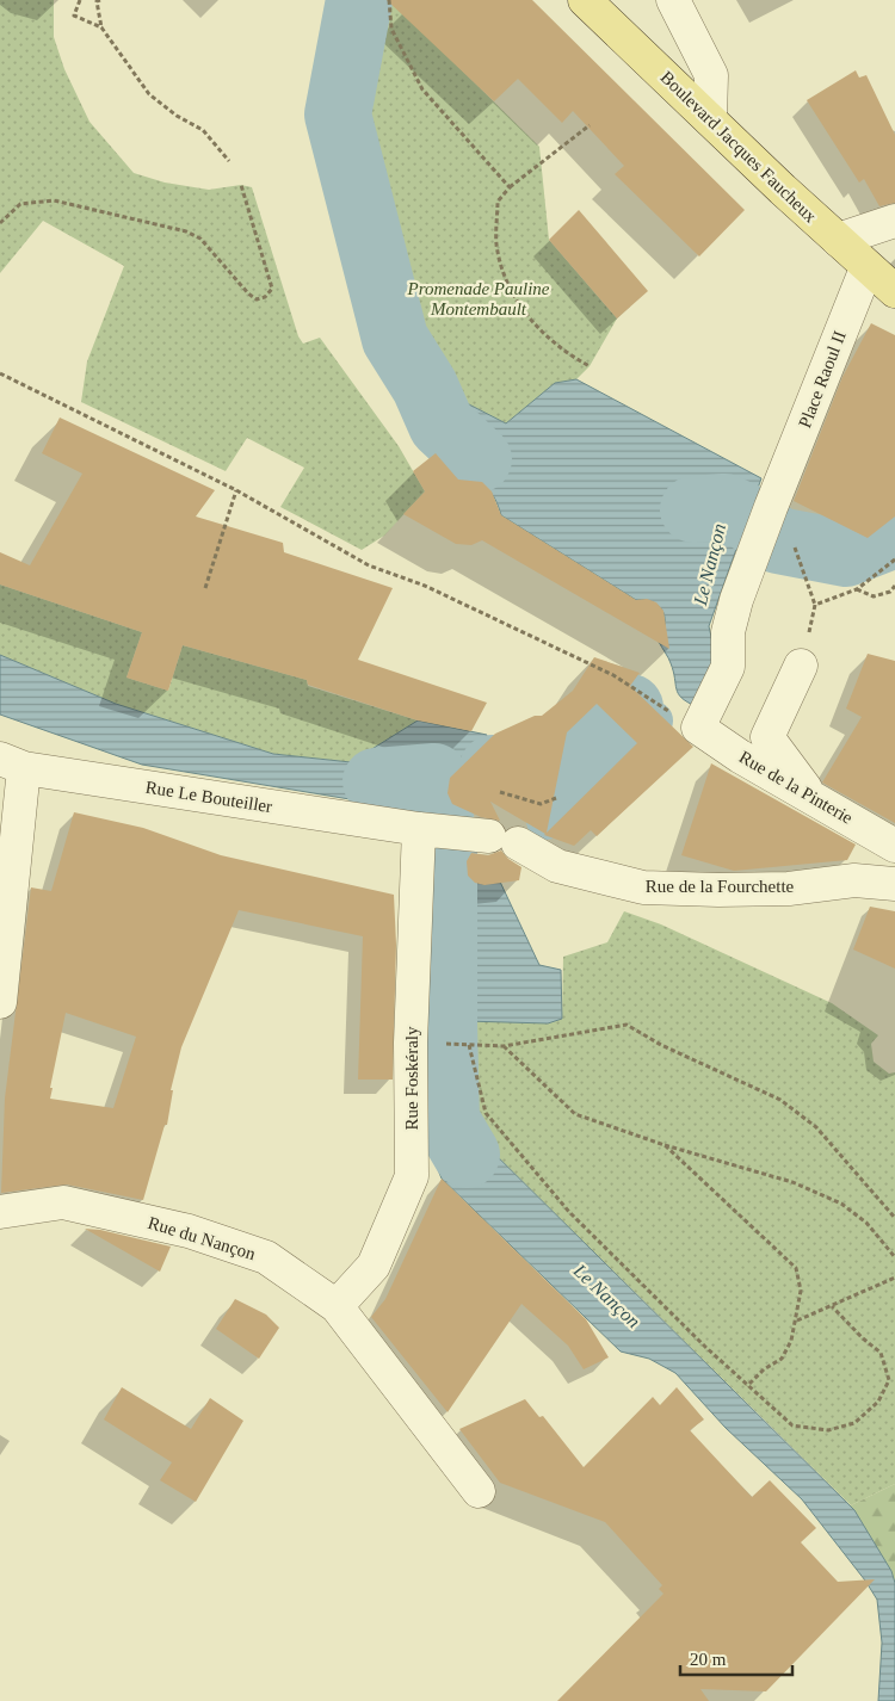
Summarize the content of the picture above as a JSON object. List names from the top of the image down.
{
  "streets": {
    "main road": ["Boulevard Jacques Faucheux"],
    "street": [
      "Place Raoul II",
      "Rue de la Pinterie",
      "Rue Le Bouteiller",
      "Rue de la Fourchette",
      "Rue Foskéraly",
      "Rue du Nançon"
    ]
  },
  "crossings": [
    ["Boulevard Jacques Faucheux", "Place Raoul II"],
    ["Place Raoul II", "Rue de la Pinterie"],
    ["Rue Le Bouteiller", "Rue de la Fourchette"],
    ["Rue Le Bouteiller", "Rue Foskéraly"],
    ["Rue de la Fourchette", "Rue Foskéraly"],
    ["Rue Foskéraly", "Rue du Nançon"]
  ],
  "water": ["Le Nançon"],
  "parks": ["Promenade Pauline Montembault"],
  "scale_bar": "20 m"
}
